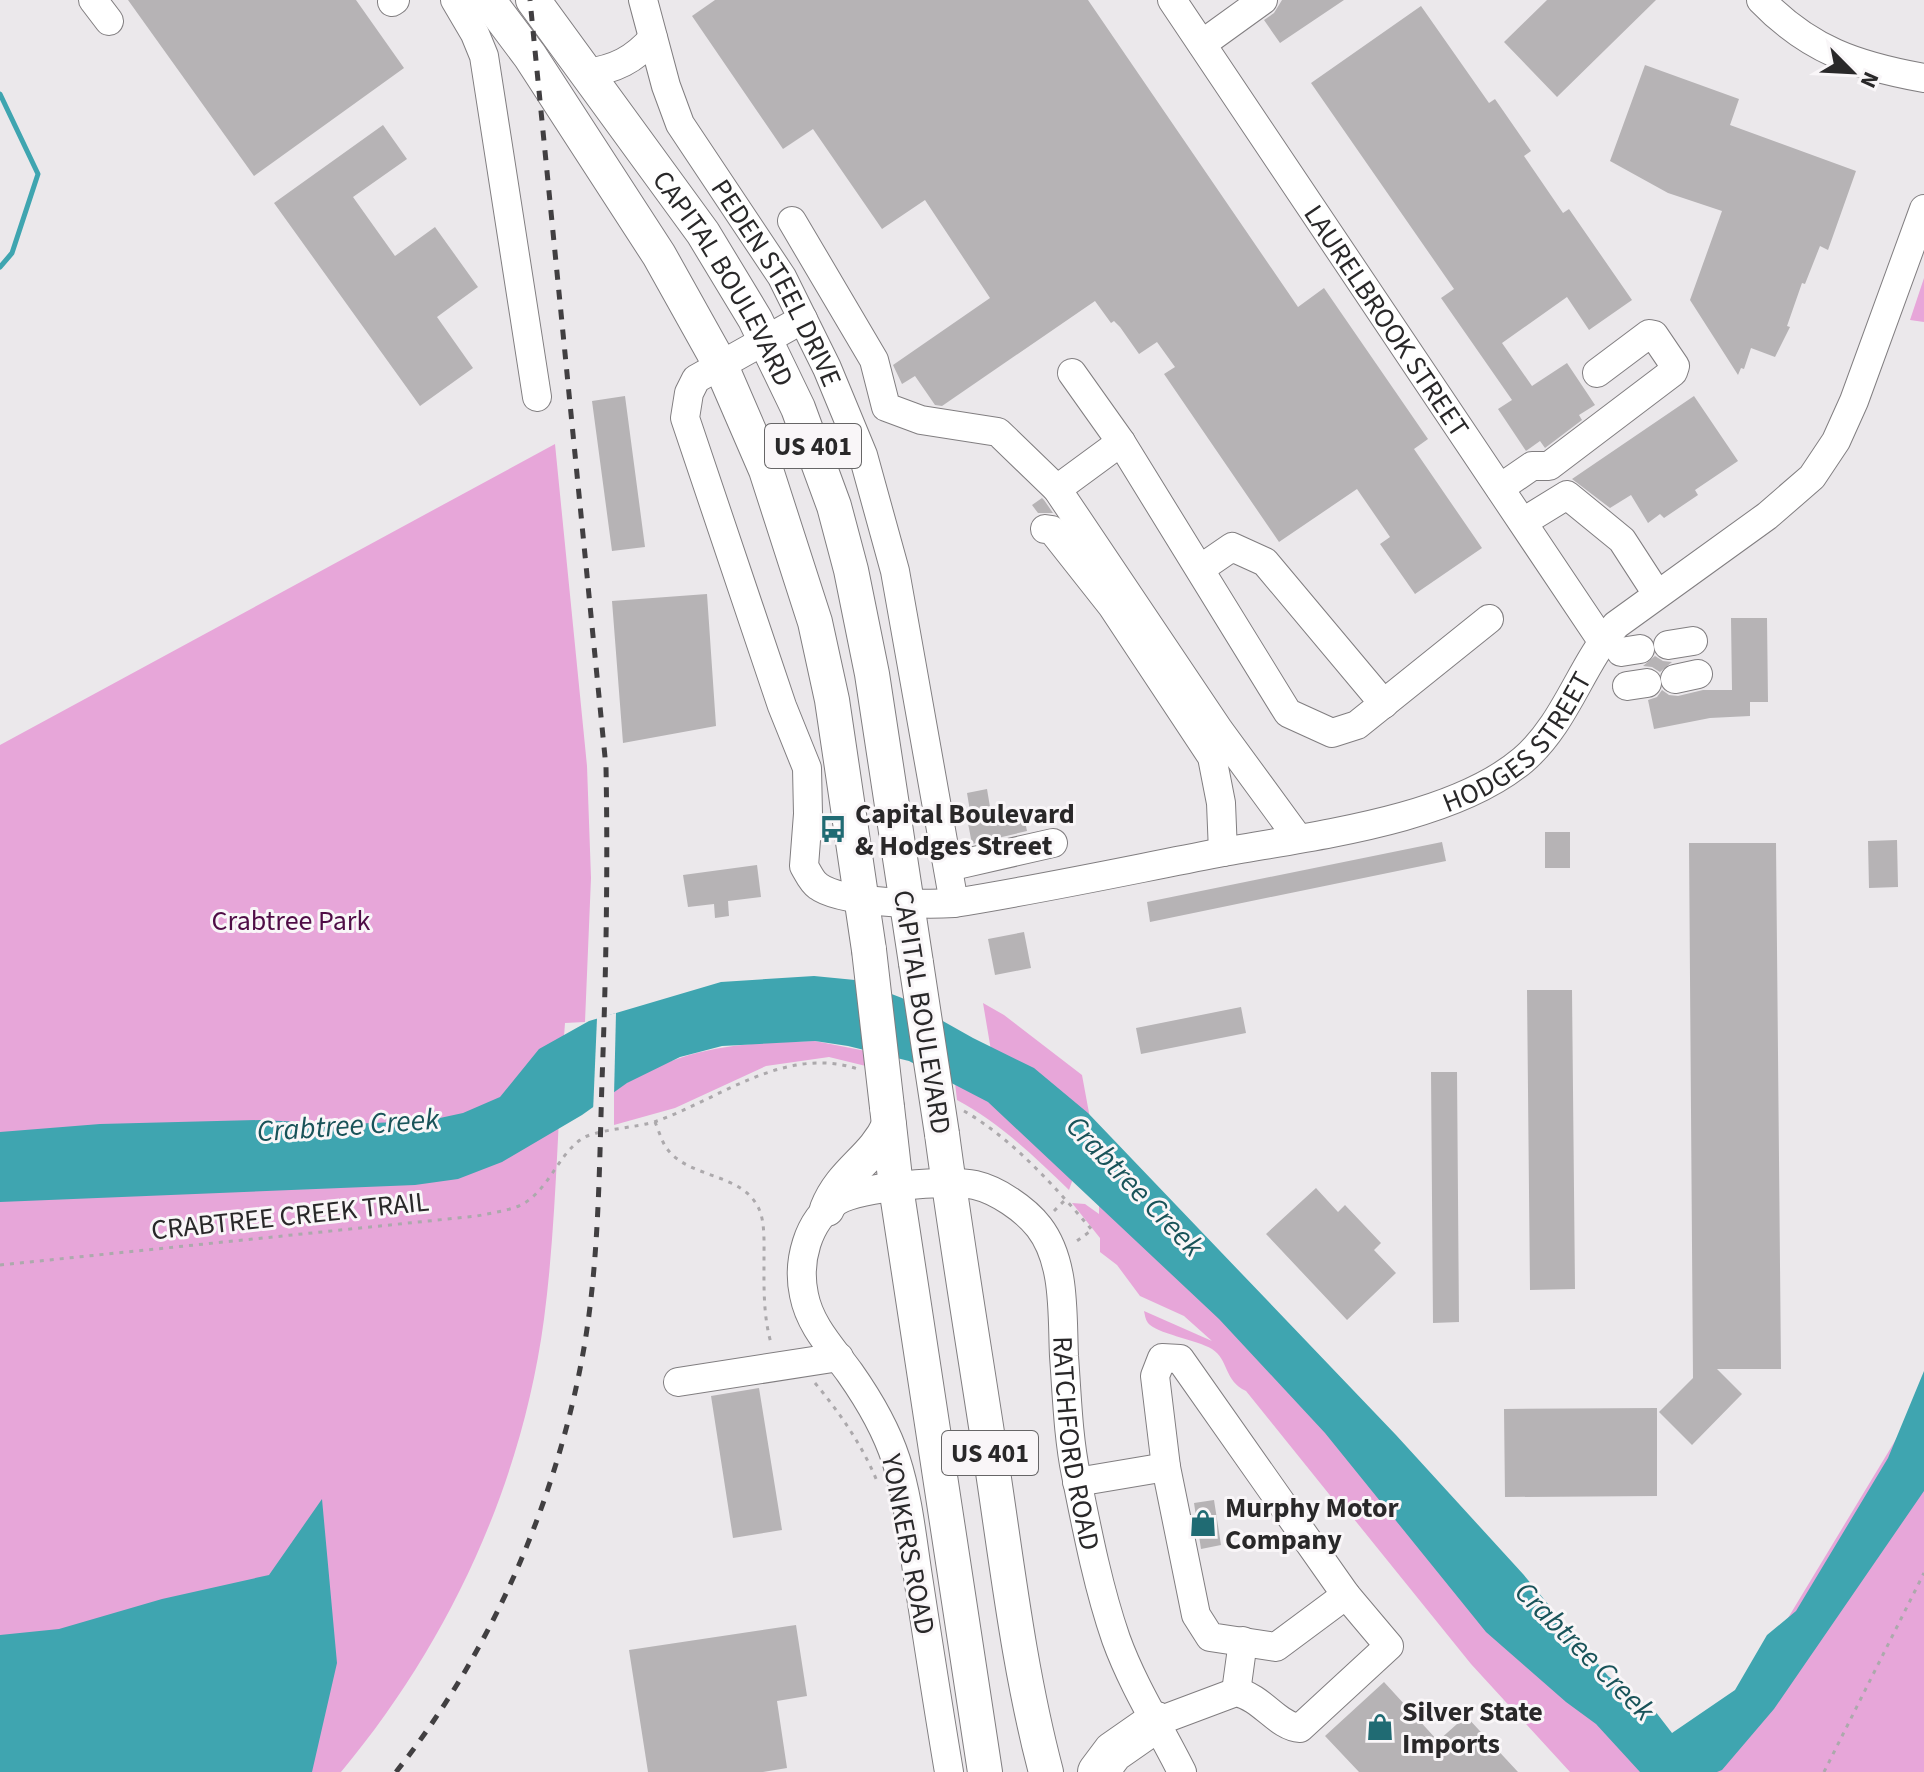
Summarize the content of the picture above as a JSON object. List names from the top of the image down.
{
  "streets": {
    "main road": ["CAPITAL BOULEVARD", "US 401"],
    "street": [
      "PEDEN STEEL DRIVE",
      "LAURELBROOK STREET",
      "HODGES STREET",
      "RATCHFORD ROAD",
      "YONKERS ROAD"
    ],
    "path": ["CRABTREE CREEK TRAIL"]
  },
  "crossings": [
    ["CAPITAL BOULEVARD", "HODGES STREET"],
    ["CAPITAL BOULEVARD", "RATCHFORD ROAD"],
    ["PEDEN STEEL DRIVE", "HODGES STREET"],
    ["LAURELBROOK STREET", "HODGES STREET"]
  ],
  "water": ["Crabtree Creek"],
  "parks": ["Crabtree Park"],
  "places": {
    "bus stop": ["Capital Boulevard & Hodges Street"],
    "shop": ["Murphy Motor Company", "Silver State Imports"]
  },
  "north": "bottom right"
}
